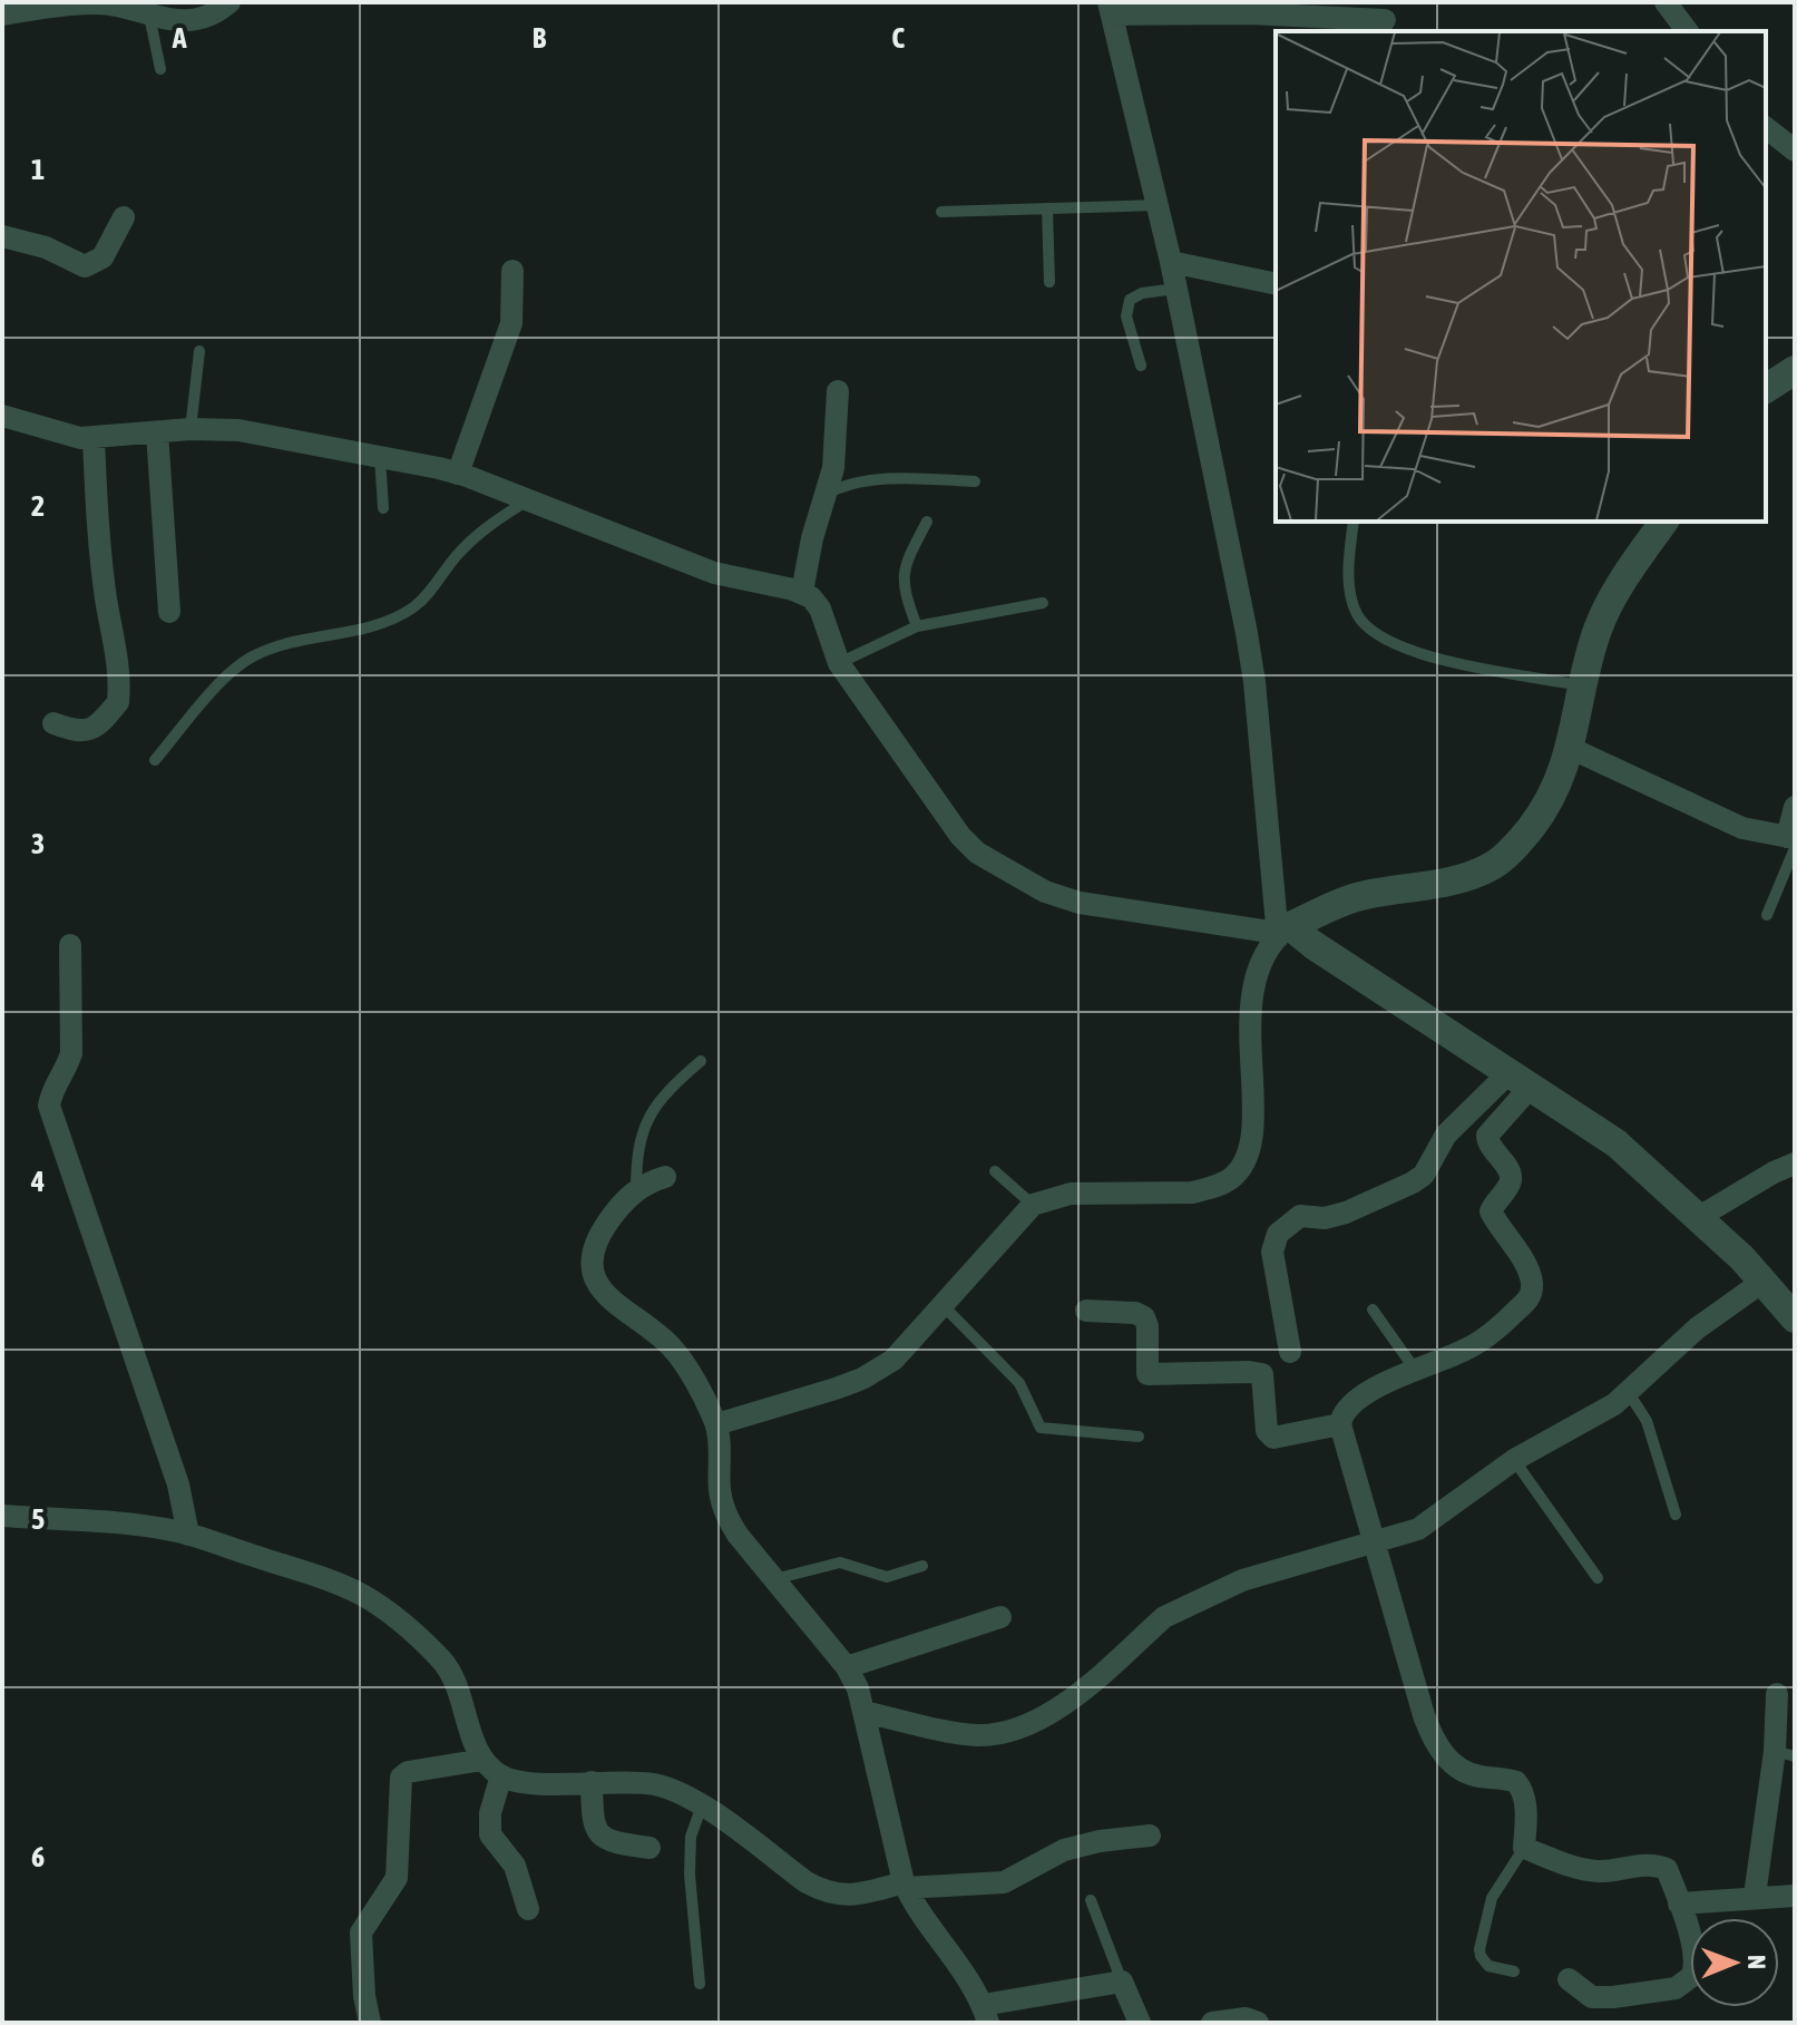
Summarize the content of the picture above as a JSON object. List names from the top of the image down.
{
  "north": "right",
  "grid": {
    "columns": ["A", "B", "C"],
    "rows": [
      "1",
      "2",
      "3",
      "4",
      "5",
      "6"
    ]
  }
}
